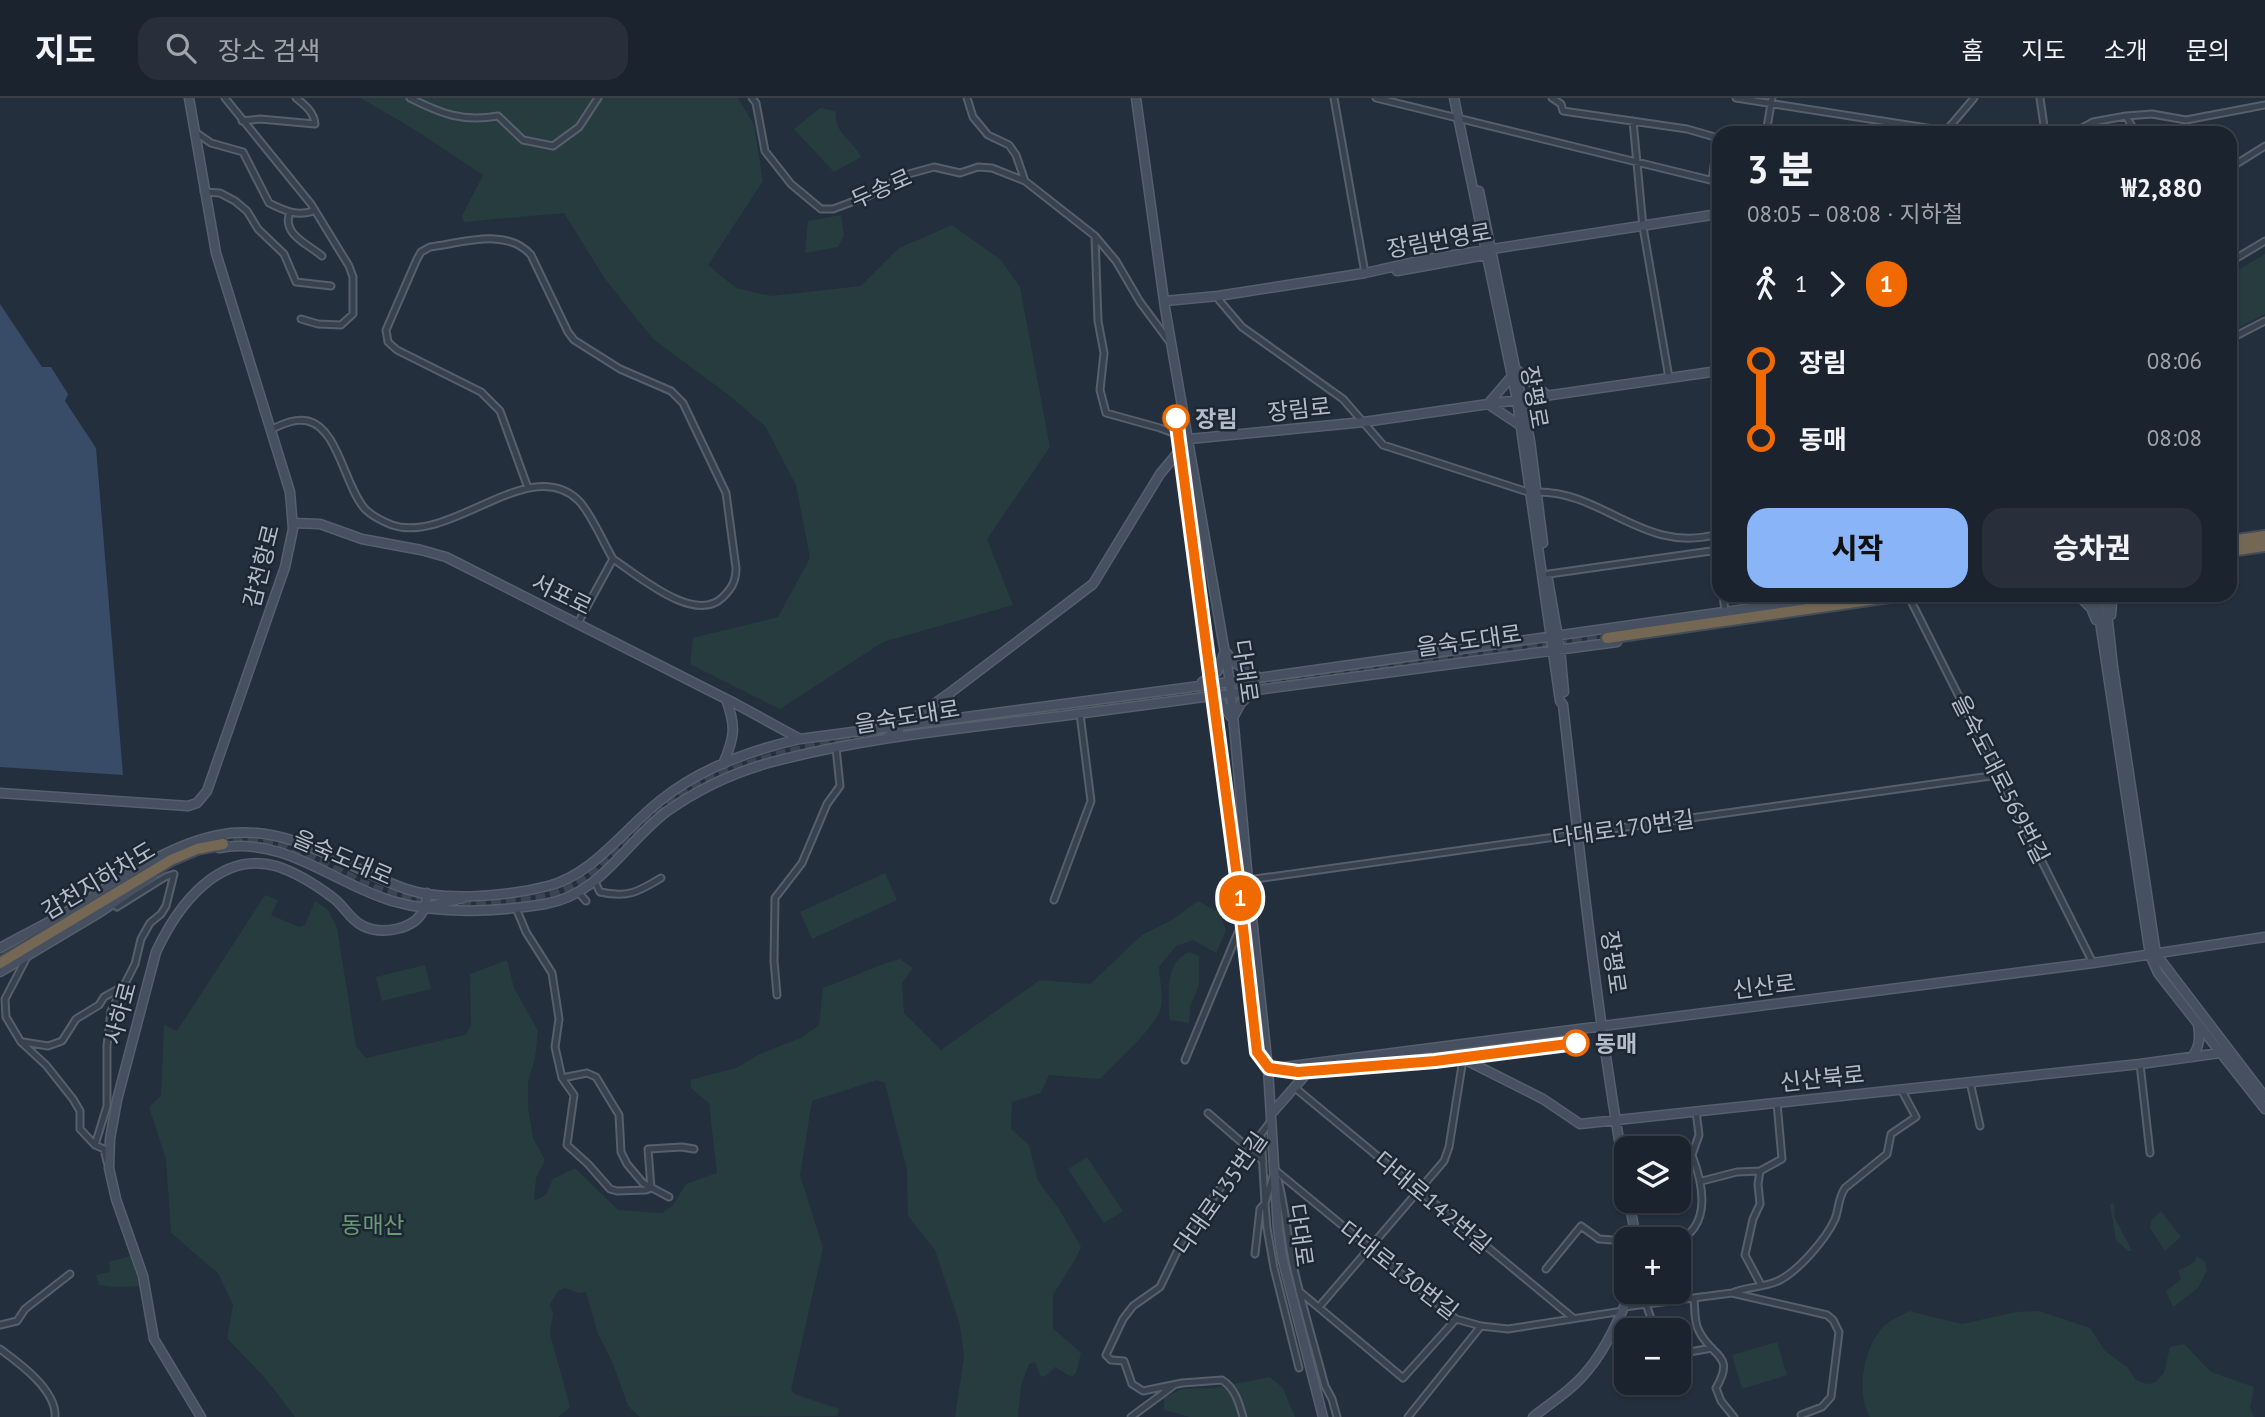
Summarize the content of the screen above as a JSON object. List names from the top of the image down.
{
  "streets": {
    "highway": ["감천지하차도"],
    "street": [
      "두송로",
      "장림번영로",
      "장평로",
      "장림로",
      "감천항로",
      "서포로",
      "을숙도대로",
      "다대로",
      "을숙도대로569번길",
      "다대로170번길",
      "신산로",
      "사하로",
      "신산북로",
      "다대로135번길",
      "다대로142번길",
      "다대로130번길"
    ]
  },
  "crossings": [
    ["두송로", "다대로"],
    ["장림번영로", "장평로"],
    ["장림번영로", "다대로"],
    ["장평로", "장림로"],
    ["장평로", "을숙도대로"],
    ["장평로", "다대로170번길"],
    ["장평로", "신산로"],
    ["장평로", "신산북로"],
    ["장림로", "다대로"],
    ["감천항로", "서포로"],
    ["서포로", "을숙도대로"],
    ["을숙도대로", "다대로"],
    ["을숙도대로", "감천지하차도"],
    ["을숙도대로", "사하로"],
    ["다대로", "다대로170번길"],
    ["다대로", "신산로"],
    ["다대로", "다대로135번길"],
    ["다대로", "다대로130번길"],
    ["을숙도대로569번길", "다대로170번길"],
    ["을숙도대로569번길", "신산로"],
    ["신산로", "신산북로"],
    ["다대로142번길", "다대로130번길"]
  ],
  "parks": ["동매산"],
  "places": ["장림", "동매"],
  "lines": ["metro line 1"],
  "page": {
    "header": "지도",
    "search": "장소 검색",
    "nav": [
      "홈",
      "지도",
      "소개",
      "문의"
    ],
    "on_map": "1",
    "heading": ["3 분", "08:05 – 08:08 · 지하철", "₩2,880"],
    "legs": ["1", "1"],
    "list": [
      {
        "name": "장림",
        "value": "08:06"
      },
      {
        "name": "동매",
        "value": "08:08"
      }
    ],
    "buttons": ["시작", "승차권"],
    "map_buttons": ["+", "−"]
  }
}
